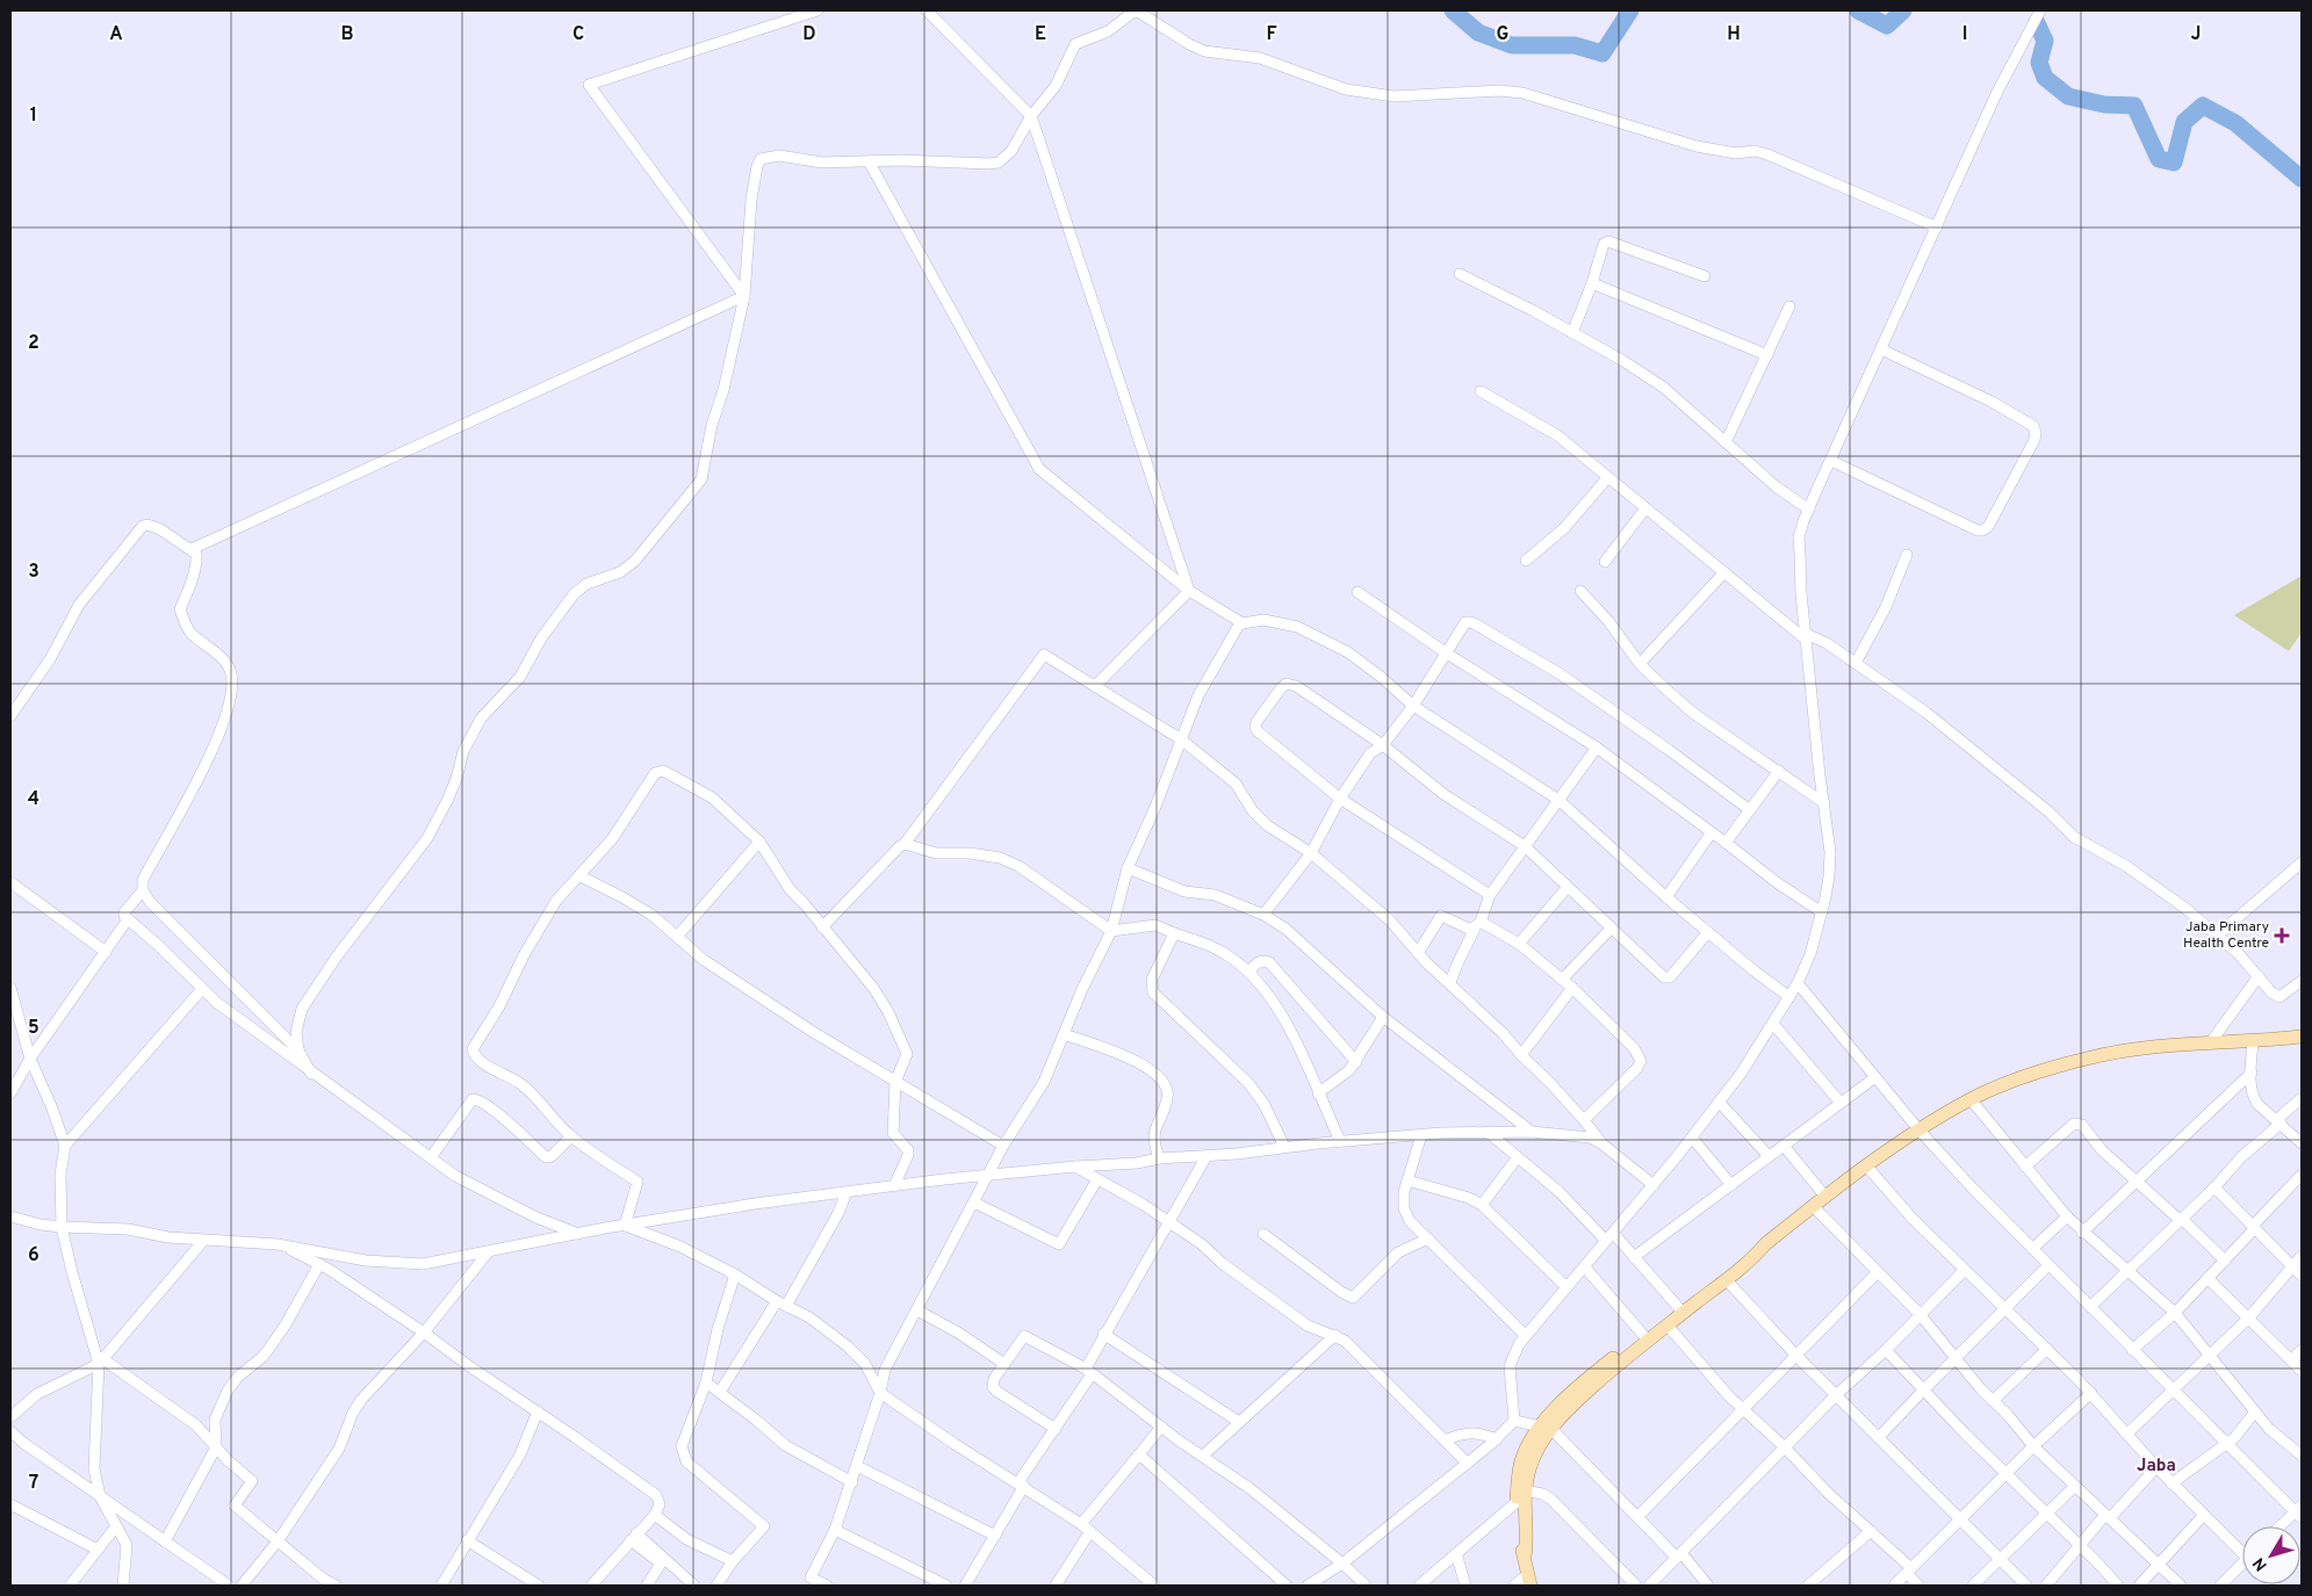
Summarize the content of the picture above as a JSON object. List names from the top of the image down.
{
  "districts": ["Jaba"],
  "places": {
    "health": ["Jaba Primary Health Centre"]
  },
  "north": "bottom left",
  "grid": {
    "columns": [
      "A",
      "B",
      "C",
      "D",
      "E",
      "F",
      "G",
      "H",
      "I",
      "J"
    ],
    "rows": [
      "1",
      "2",
      "3",
      "4",
      "5",
      "6",
      "7"
    ]
  }
}
